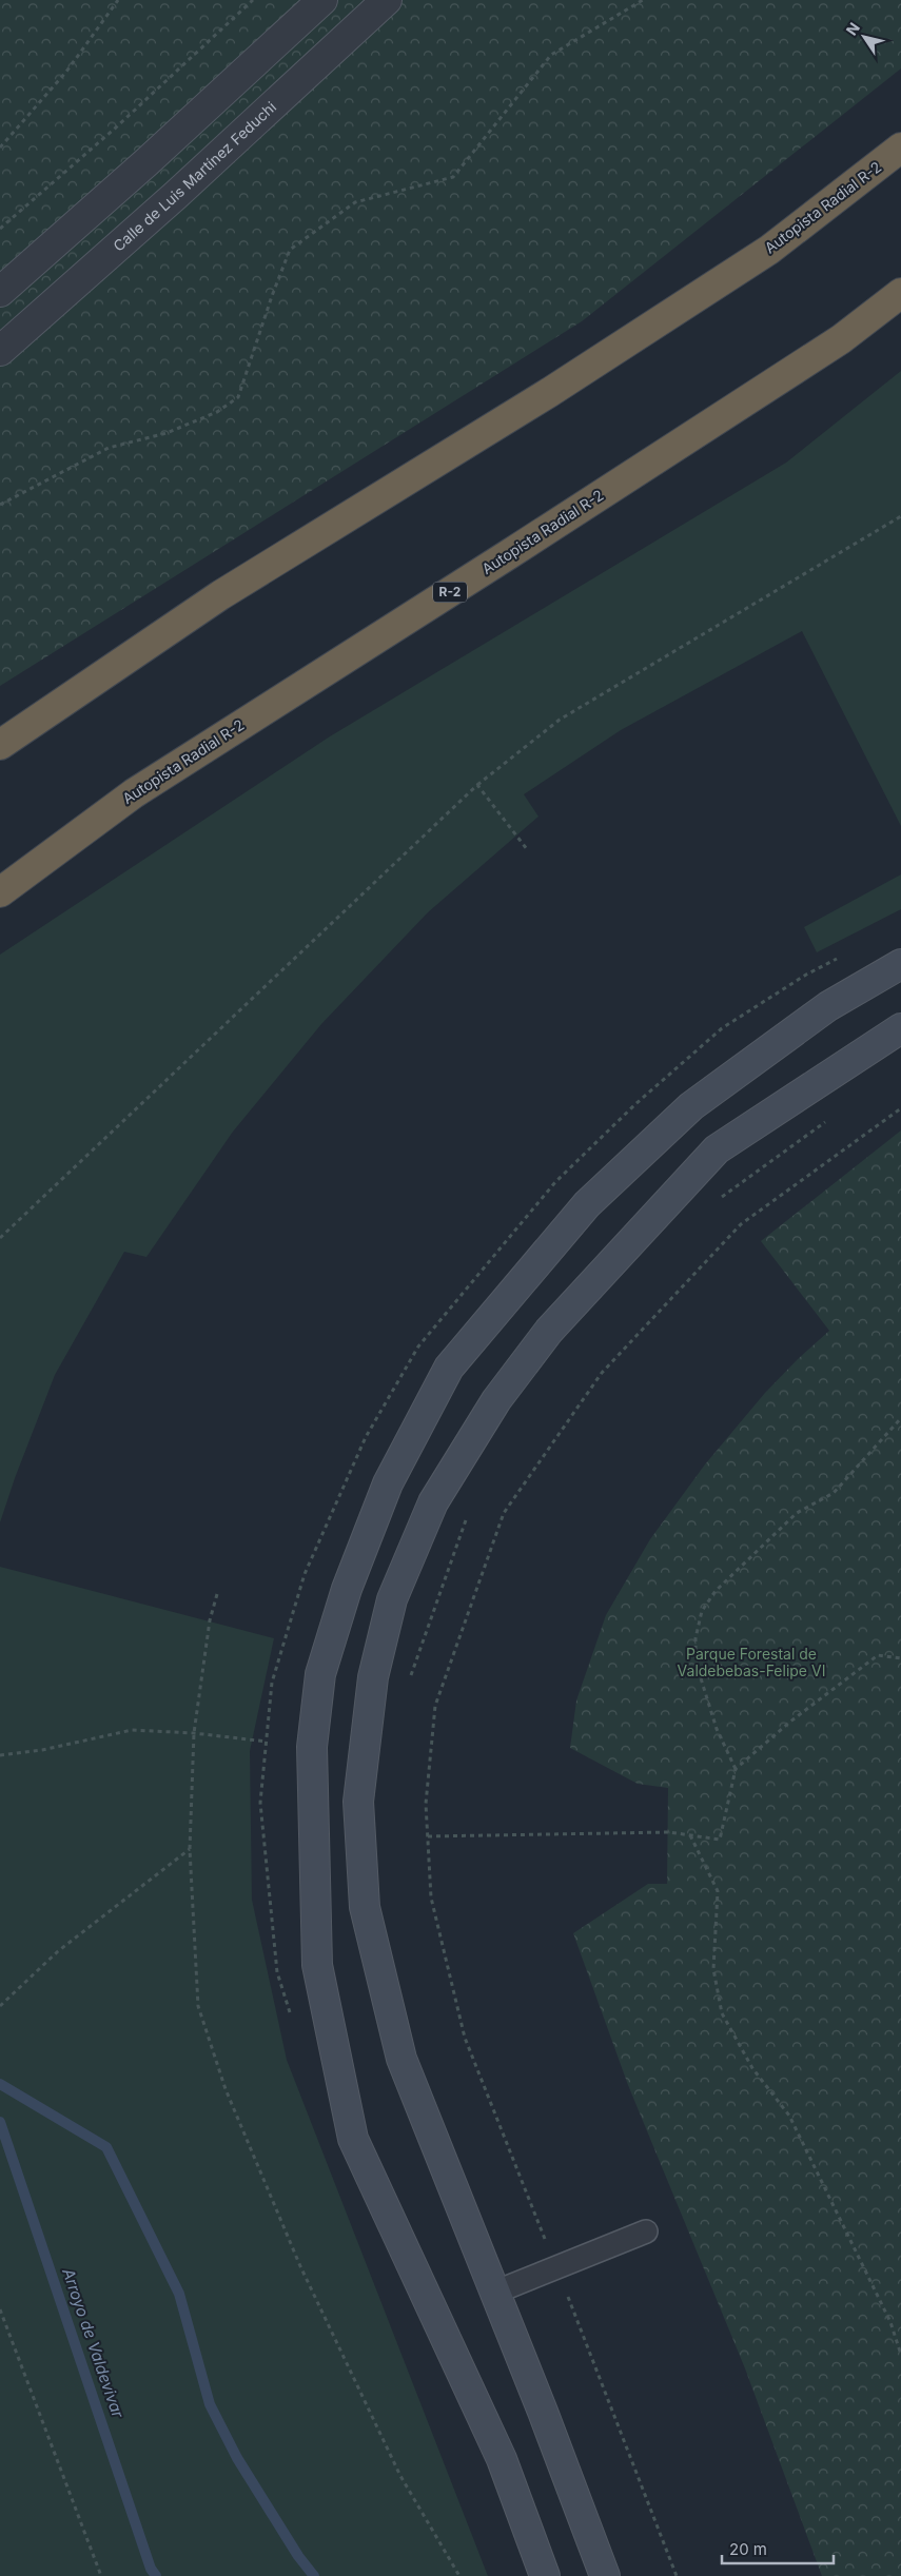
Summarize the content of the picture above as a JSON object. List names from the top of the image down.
{
  "streets": {
    "highway": ["Autopista Radial R-2", "R-2"],
    "street": ["Calle de Luis Martínez Feduchi"]
  },
  "water": ["Arroyo de Valdevivar"],
  "parks": ["Parque Forestal de Valdebebas-Felipe VI"],
  "scale_bar": "20 m",
  "north": "top left"
}
